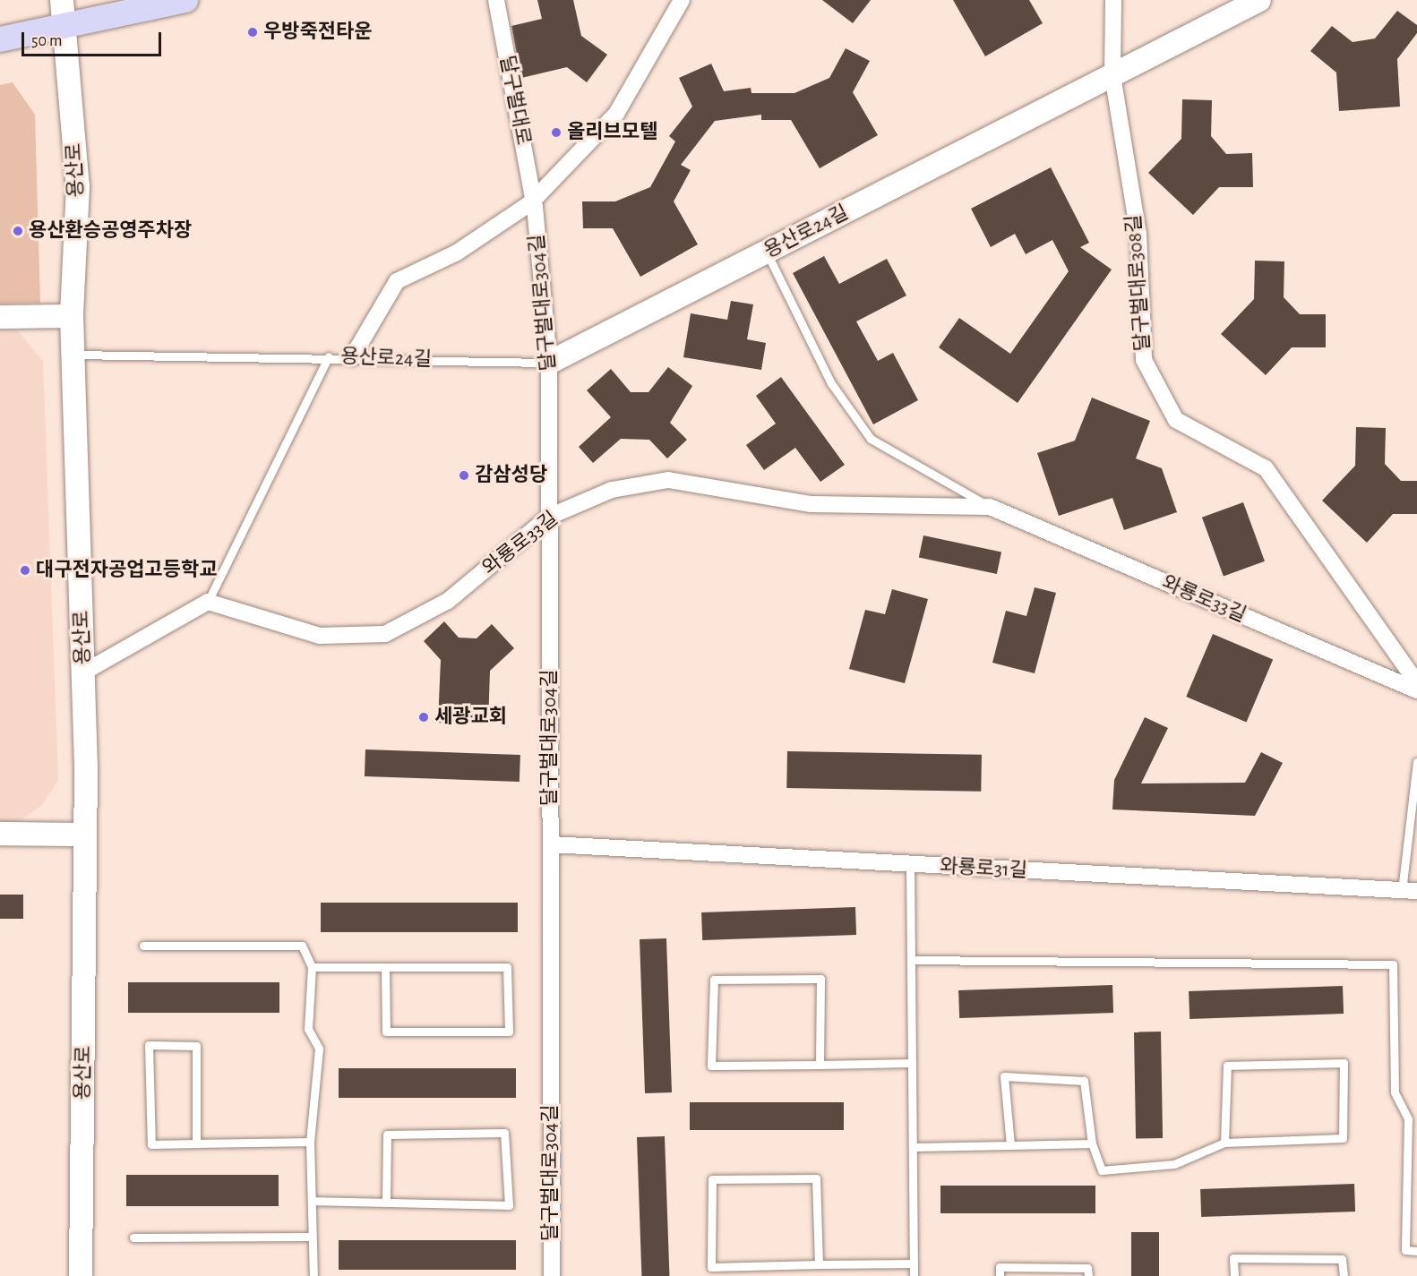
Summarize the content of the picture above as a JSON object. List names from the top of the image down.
{
  "streets": {
    "main road": ["용산로", "용산로24길"],
    "street": [
      "달구벌대로",
      "달구벌대로308길",
      "달구벌대로304길",
      "와룡로33길",
      "와룡로31길"
    ]
  },
  "crossings": [
    ["달구벌대로", "달구벌대로304길"],
    ["용산로", "용산로24길"],
    ["용산로24길", "달구벌대로308길"],
    ["용산로24길", "달구벌대로304길"],
    ["용산로24길", "와룡로33길"],
    ["달구벌대로304길", "와룡로33길"],
    ["달구벌대로304길", "와룡로31길"]
  ],
  "places": [
    "우방죽전타운",
    "올리브모텔",
    "용산환승공영주차장",
    "감삼성당",
    "대구전자공업고등학교",
    "세광교회"
  ],
  "scale_bar": "50 m"
}
